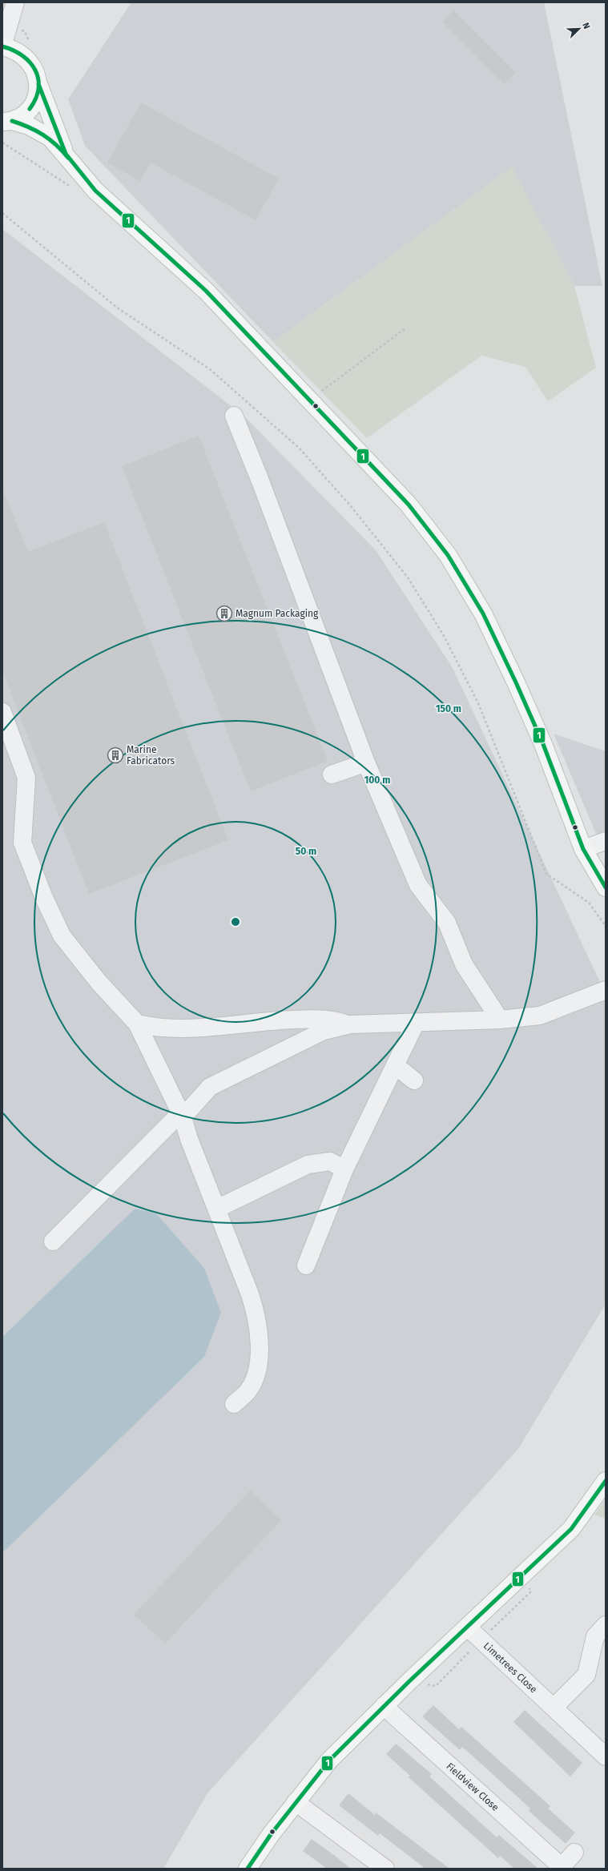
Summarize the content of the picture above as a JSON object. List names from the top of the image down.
{
  "streets": {
    "street": ["Limetrees Close", "Fieldview Close"]
  },
  "places": {
    "building": ["Magnum Packaging", "Marine Fabricators"]
  },
  "lines": ["transit line 1"],
  "north": "top right",
  "rings": ["150 m", "100 m", "50 m"]
}
